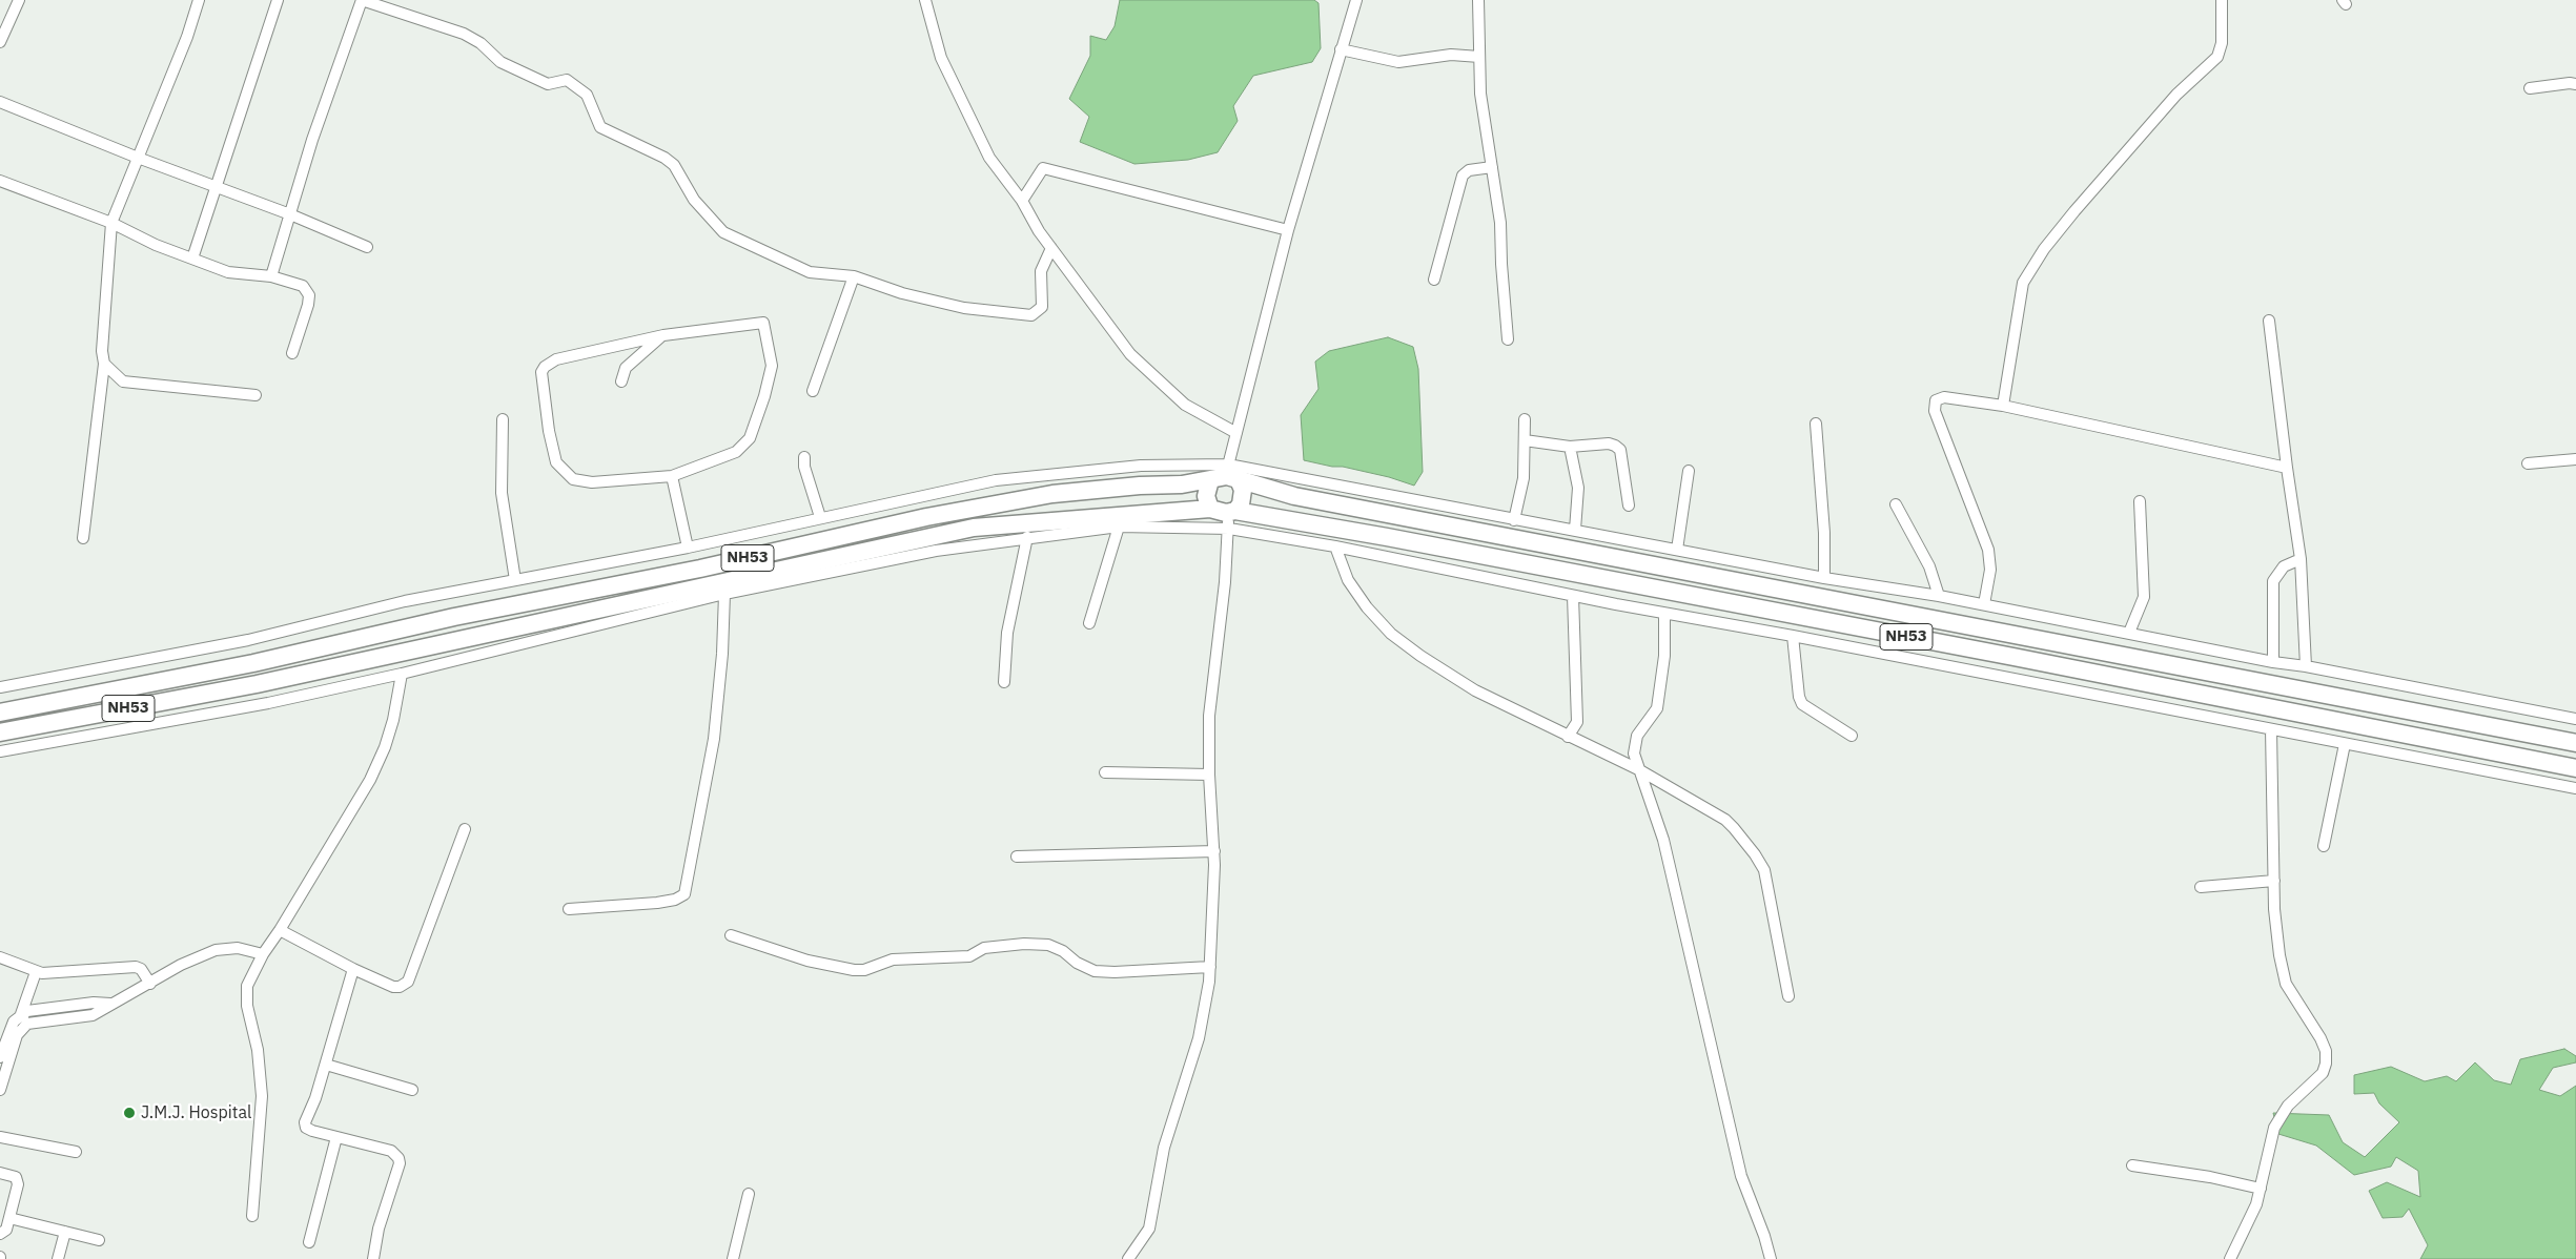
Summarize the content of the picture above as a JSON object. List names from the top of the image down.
{
  "streets": {
    "highway": ["NH53"]
  },
  "places": ["J.M.J. Hospital"]
}
